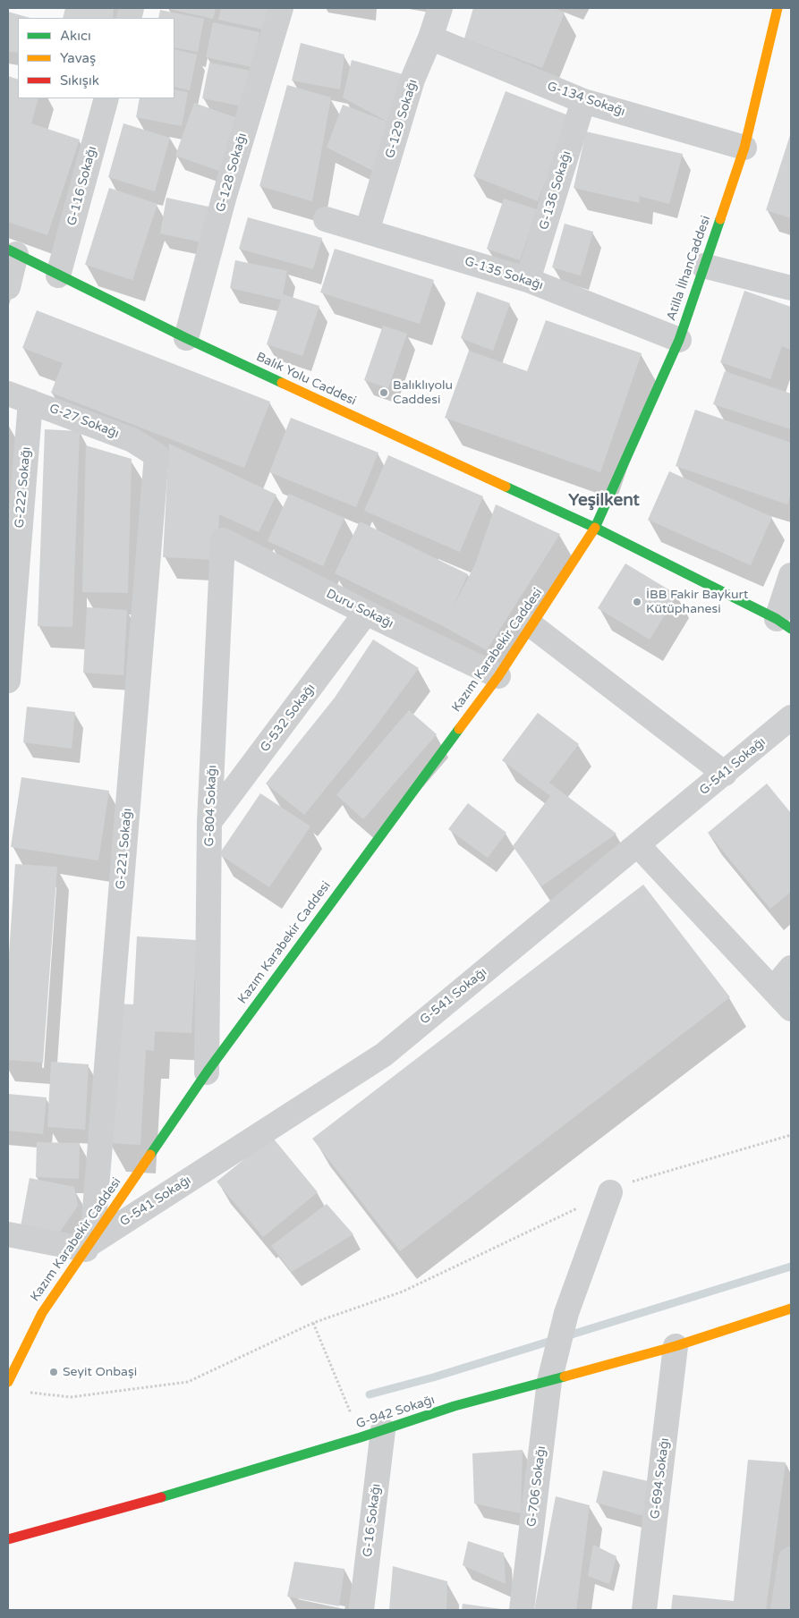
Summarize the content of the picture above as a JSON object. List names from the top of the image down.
{
  "streets": {
    "main road": [
      "Atilla İlhanCaddesi",
      "Balık Yolu Caddesi",
      "Kazım Karabekir Caddesi",
      "G-942 Sokağı"
    ],
    "street": [
      "G-134 Sokağı",
      "G-129 Sokağı",
      "G-128 Sokağı",
      "G-116 Sokağı",
      "G-136 Sokağı",
      "G-135 Sokağı",
      "G-27 Sokağı",
      "G-222 Sokağı",
      "Duru Sokağı",
      "G-532 Sokağı",
      "G-541 Sokağı",
      "G-804 Sokağı",
      "G-221 Sokağı",
      "G-694 Sokağı",
      "G-706 Sokağı",
      "G-16 Sokağı"
    ]
  },
  "crossings": [
    ["G-134 Sokağı", "G-129 Sokağı"],
    ["G-134 Sokağı", "G-136 Sokağı"],
    ["G-134 Sokağı", "Atilla İlhanCaddesi"],
    ["G-129 Sokağı", "G-135 Sokağı"],
    ["G-128 Sokağı", "Balık Yolu Caddesi"],
    ["G-116 Sokağı", "Balık Yolu Caddesi"],
    ["G-136 Sokağı", "G-135 Sokağı"],
    ["Atilla İlhanCaddesi", "G-135 Sokağı"],
    ["Atilla İlhanCaddesi", "Balık Yolu Caddesi"],
    ["Atilla İlhanCaddesi", "Kazım Karabekir Caddesi"],
    ["Balık Yolu Caddesi", "Kazım Karabekir Caddesi"],
    ["G-27 Sokağı", "G-222 Sokağı"],
    ["G-27 Sokağı", "G-221 Sokağı"],
    ["Duru Sokağı", "Kazım Karabekir Caddesi"],
    ["Duru Sokağı", "G-532 Sokağı"],
    ["Duru Sokağı", "G-804 Sokağı"],
    ["Kazım Karabekir Caddesi", "G-541 Sokağı"],
    ["Kazım Karabekir Caddesi", "G-804 Sokağı"],
    ["Kazım Karabekir Caddesi", "G-221 Sokağı"],
    ["G-532 Sokağı", "G-804 Sokağı"],
    ["G-541 Sokağı", "G-221 Sokağı"],
    ["G-942 Sokağı", "G-694 Sokağı"],
    ["G-942 Sokağı", "G-706 Sokağı"],
    ["G-942 Sokağı", "G-16 Sokağı"]
  ],
  "districts": ["Yeşilkent"],
  "places": ["Balıklıyolu Caddesi", "İBB Fakir Baykurt Kütüphanesi", "Seyit Onbaşi"],
  "legend": ["Akıcı", "Yavaş", "Sıkışık"]
}
